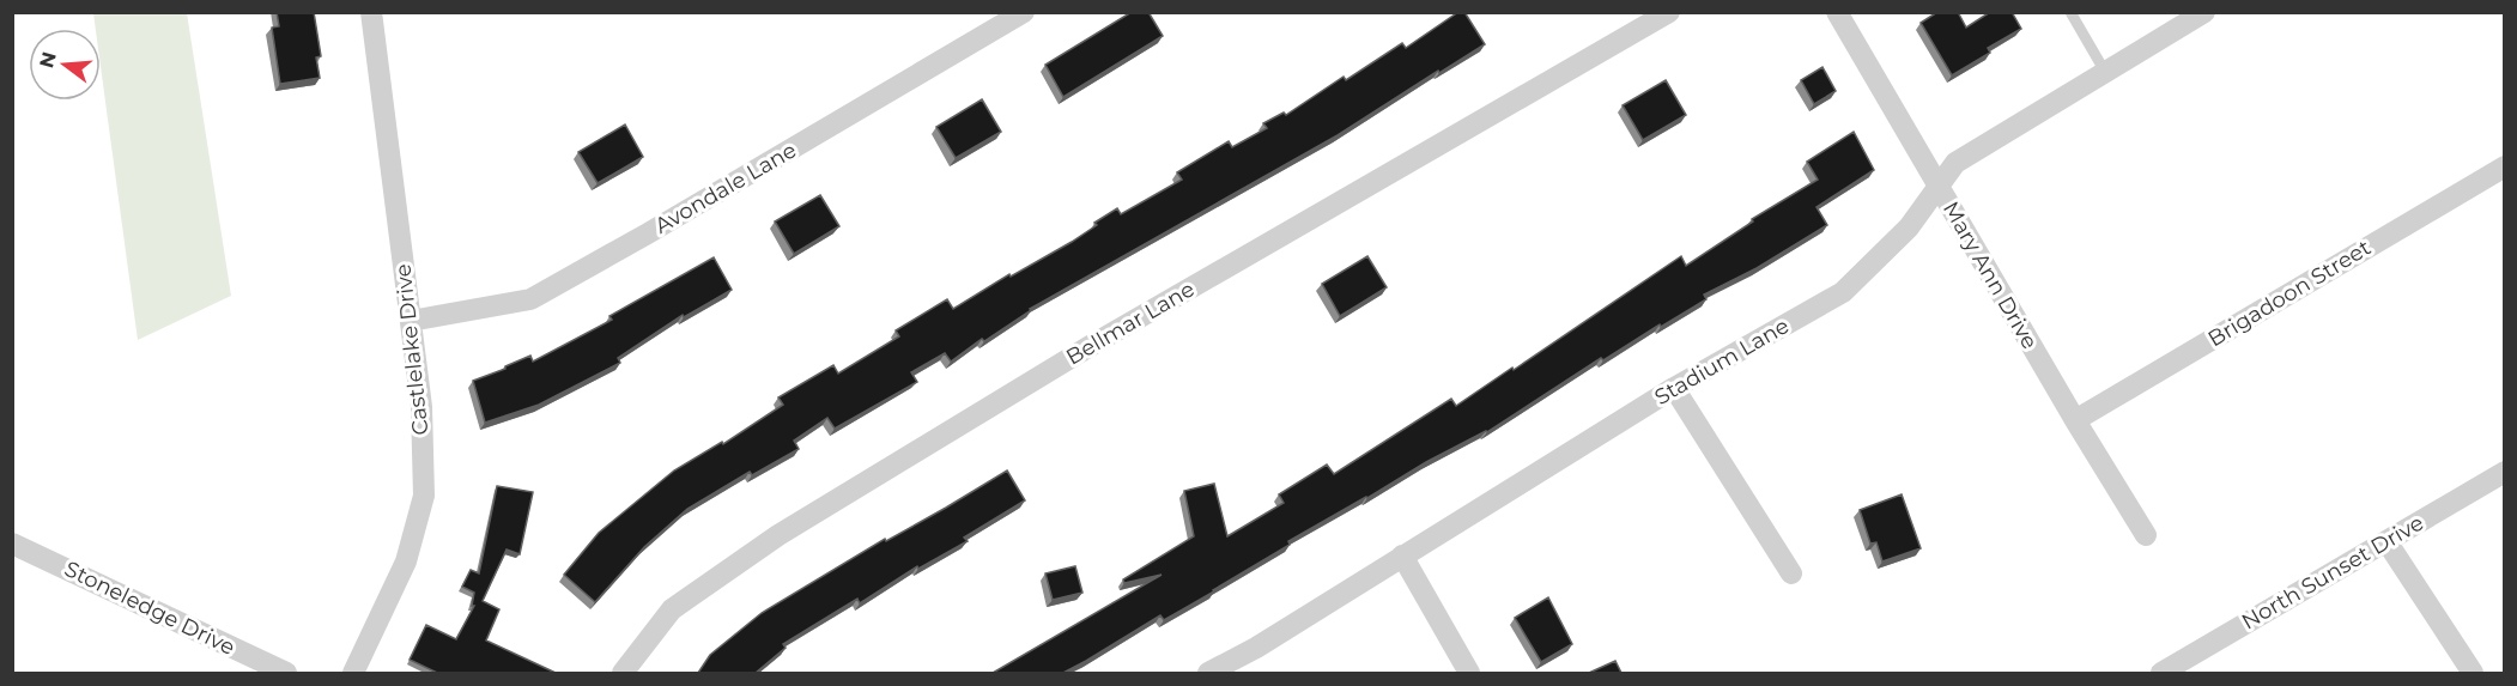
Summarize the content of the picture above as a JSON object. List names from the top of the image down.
{
  "streets": {
    "street": [
      "Avondale Lane",
      "Mary Ann Drive",
      "Brigadoon Street",
      "Bellmar Lane",
      "Castlelake Drive",
      "Stadium Lane",
      "North Sunset Drive",
      "Stoneledge Drive"
    ]
  },
  "crossings": [
    ["Avondale Lane", "Castlelake Drive"],
    ["Mary Ann Drive", "Brigadoon Street"],
    ["Mary Ann Drive", "Stadium Lane"]
  ],
  "north": "left"
}
